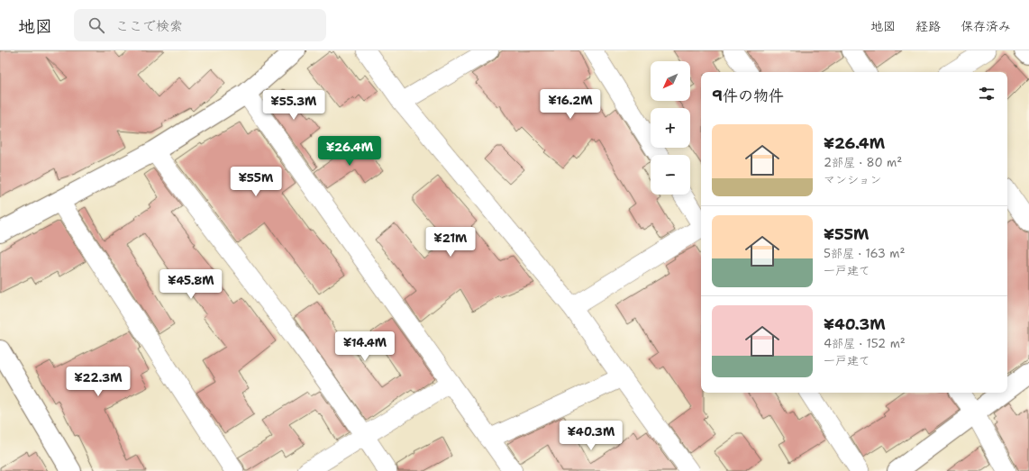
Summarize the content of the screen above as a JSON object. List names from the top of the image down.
{
  "north": "bottom left",
  "page": {
    "header": "地図",
    "search": "ここで検索",
    "nav": ["地図", "経路", "保存済み"],
    "map_buttons": ["+", "−"],
    "heading": "9件の物件",
    "price": [
      "¥16.2M",
      "¥55.3M",
      "¥26.4M",
      "¥55M",
      "¥21M",
      "¥45.8M",
      "¥14.4M",
      "¥22.3M",
      "¥40.3M"
    ],
    "list": [
      {
        "name": "¥26.4M",
        "note": "2部屋 · 80 m² · マンション"
      },
      {
        "name": "¥55M",
        "note": "5部屋 · 163 m² · 一戸建て"
      },
      {
        "name": "¥40.3M",
        "note": "4部屋 · 152 m² · 一戸建て"
      }
    ]
  }
}
